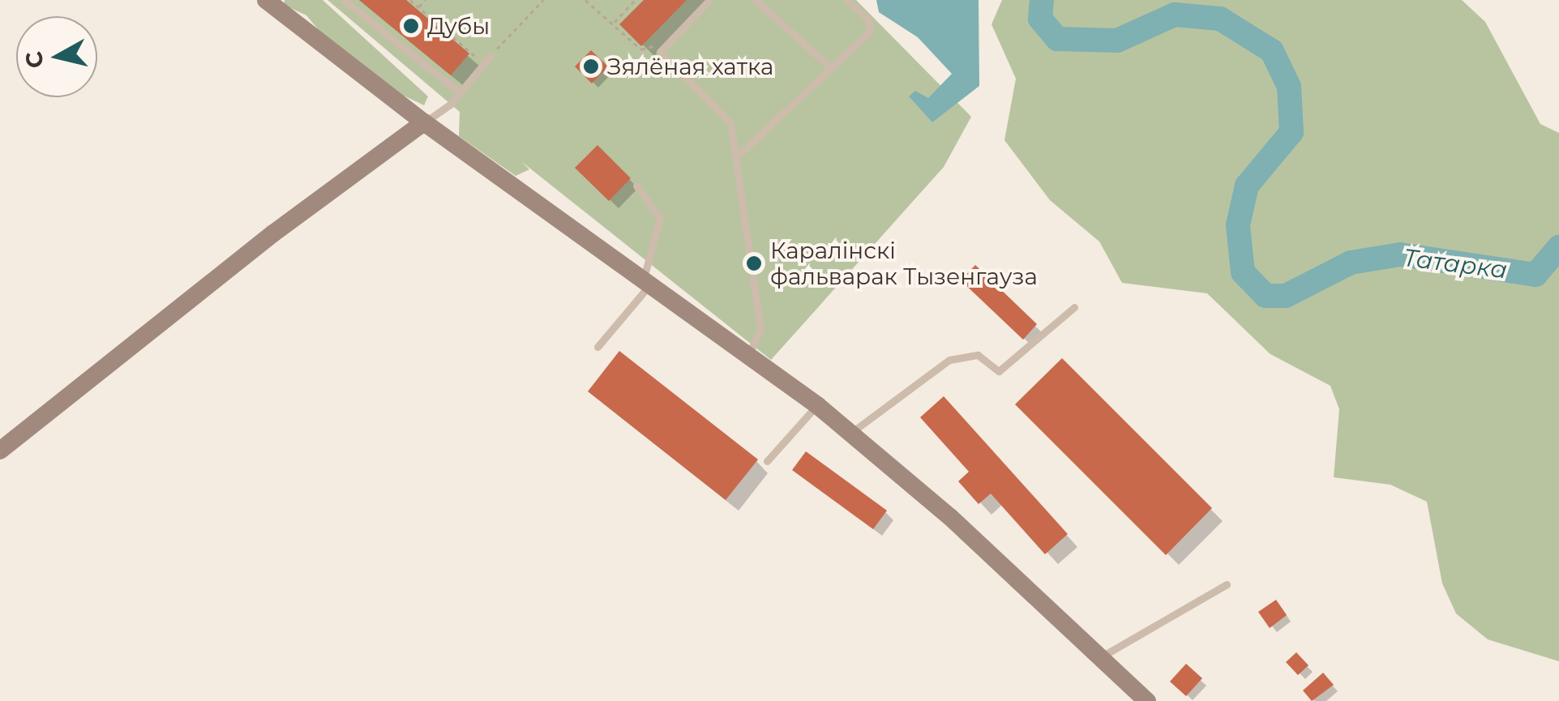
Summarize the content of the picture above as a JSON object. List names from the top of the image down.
{
  "water": ["Татарка"],
  "places": ["Дубы", "Зялёная хатка", "Каралінскі фальварак Тызенгауза"],
  "north": "left"
}
